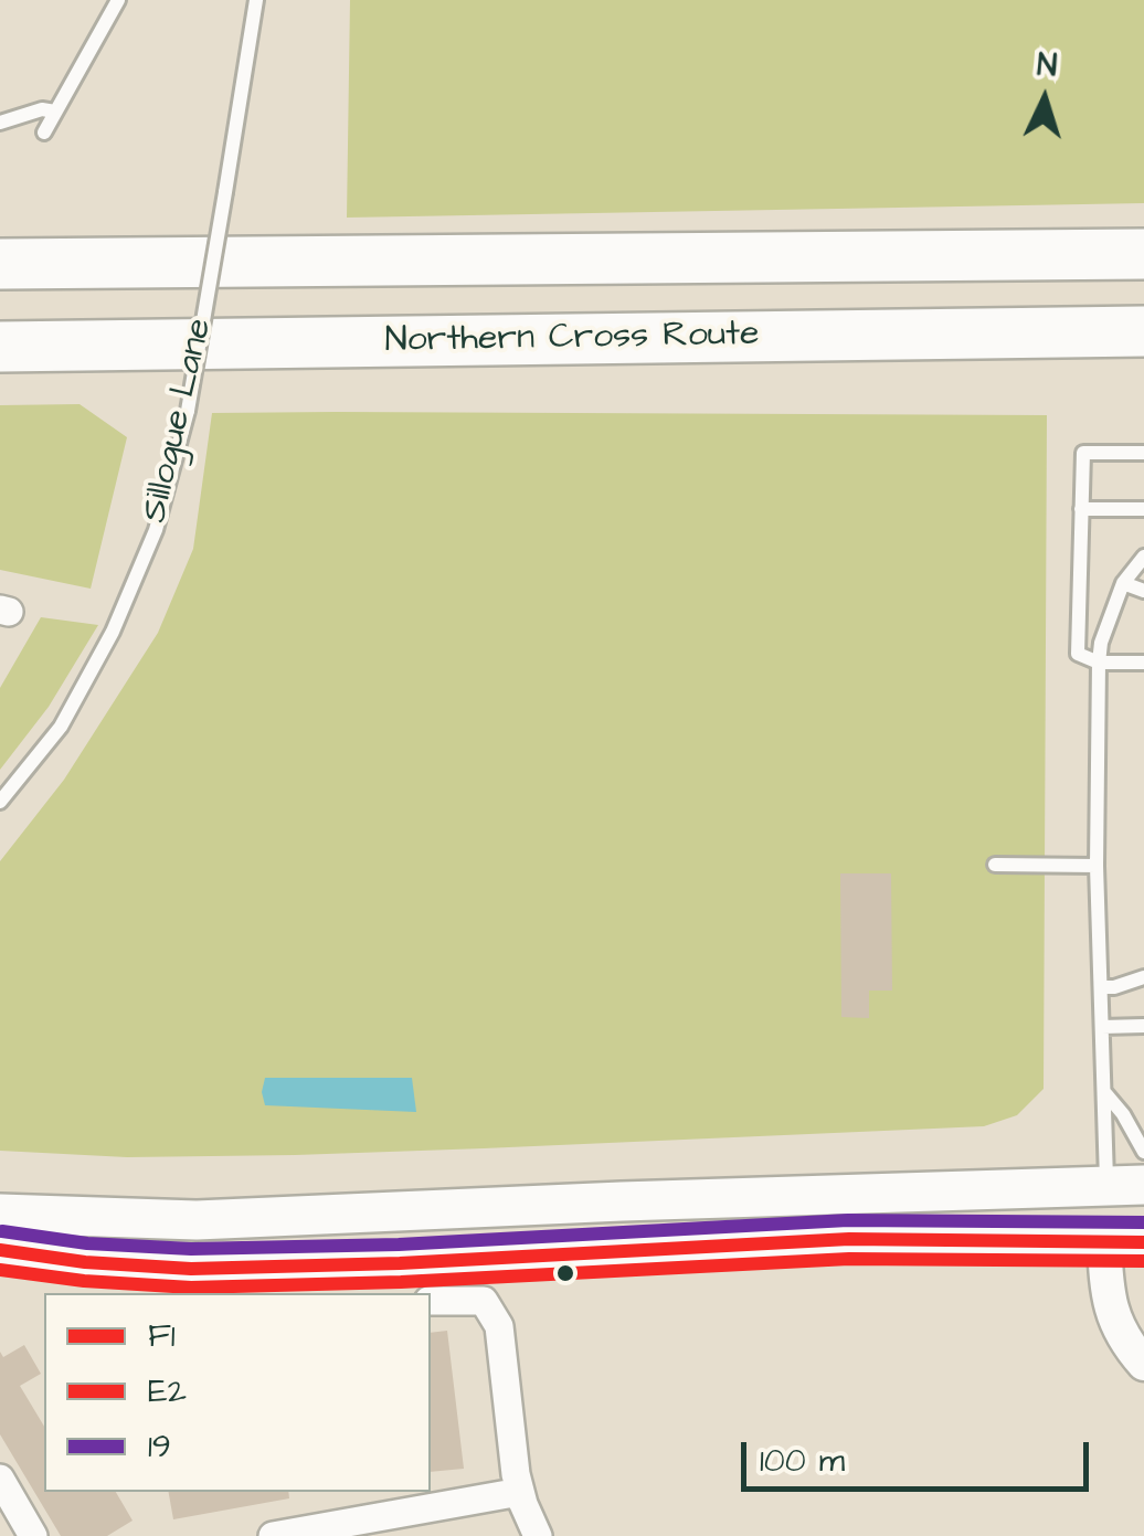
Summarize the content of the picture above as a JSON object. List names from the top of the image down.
{
  "streets": {
    "highway": ["Northern Cross Route"],
    "lane": ["Sillogue Lane"]
  },
  "lines": ["transit line 19", "transit line F1", "transit line E2"],
  "legend": ["F1", "E2", "19"],
  "scale_bar": "100 m",
  "north": "top"
}
